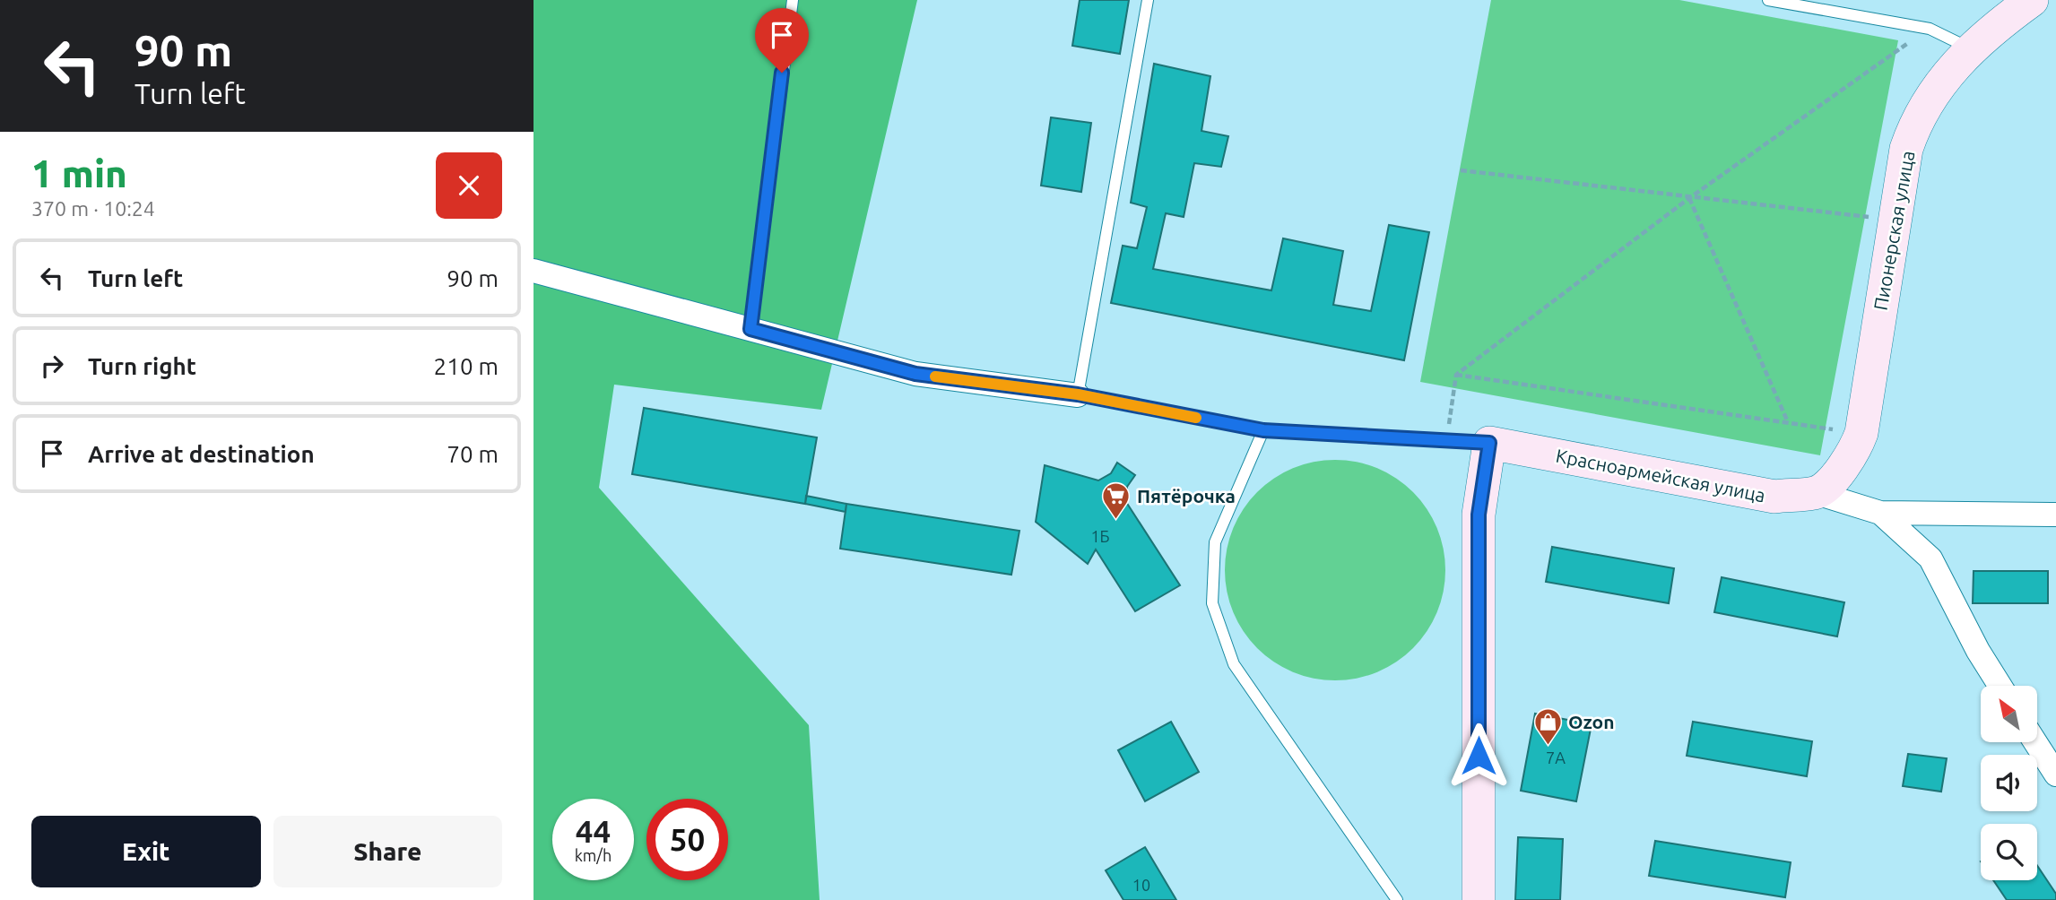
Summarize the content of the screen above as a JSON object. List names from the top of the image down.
{
  "streets": {
    "main road": ["Пионерская улица", "Красноармейская улица"]
  },
  "crossings": [
    ["Пионерская улица", "Красноармейская улица"]
  ],
  "places": {
    "supermarket": ["Пятёрочка"],
    "shop": ["Ozon"]
  },
  "house_numbers": ["1Б", "7А", "10"],
  "north": "top left",
  "page": {
    "turn": ["90 m", "Turn left"],
    "heading": ["1 min", "370 m · 10:24"],
    "list": [
      {
        "name": "Turn left",
        "value": "90 m"
      },
      {
        "name": "Turn right",
        "value": "210 m"
      },
      {
        "name": "Arrive at destination",
        "value": "70 m"
      }
    ],
    "speed": "44 km/h",
    "limit": "50",
    "buttons": ["Exit", "Share"]
  }
}
